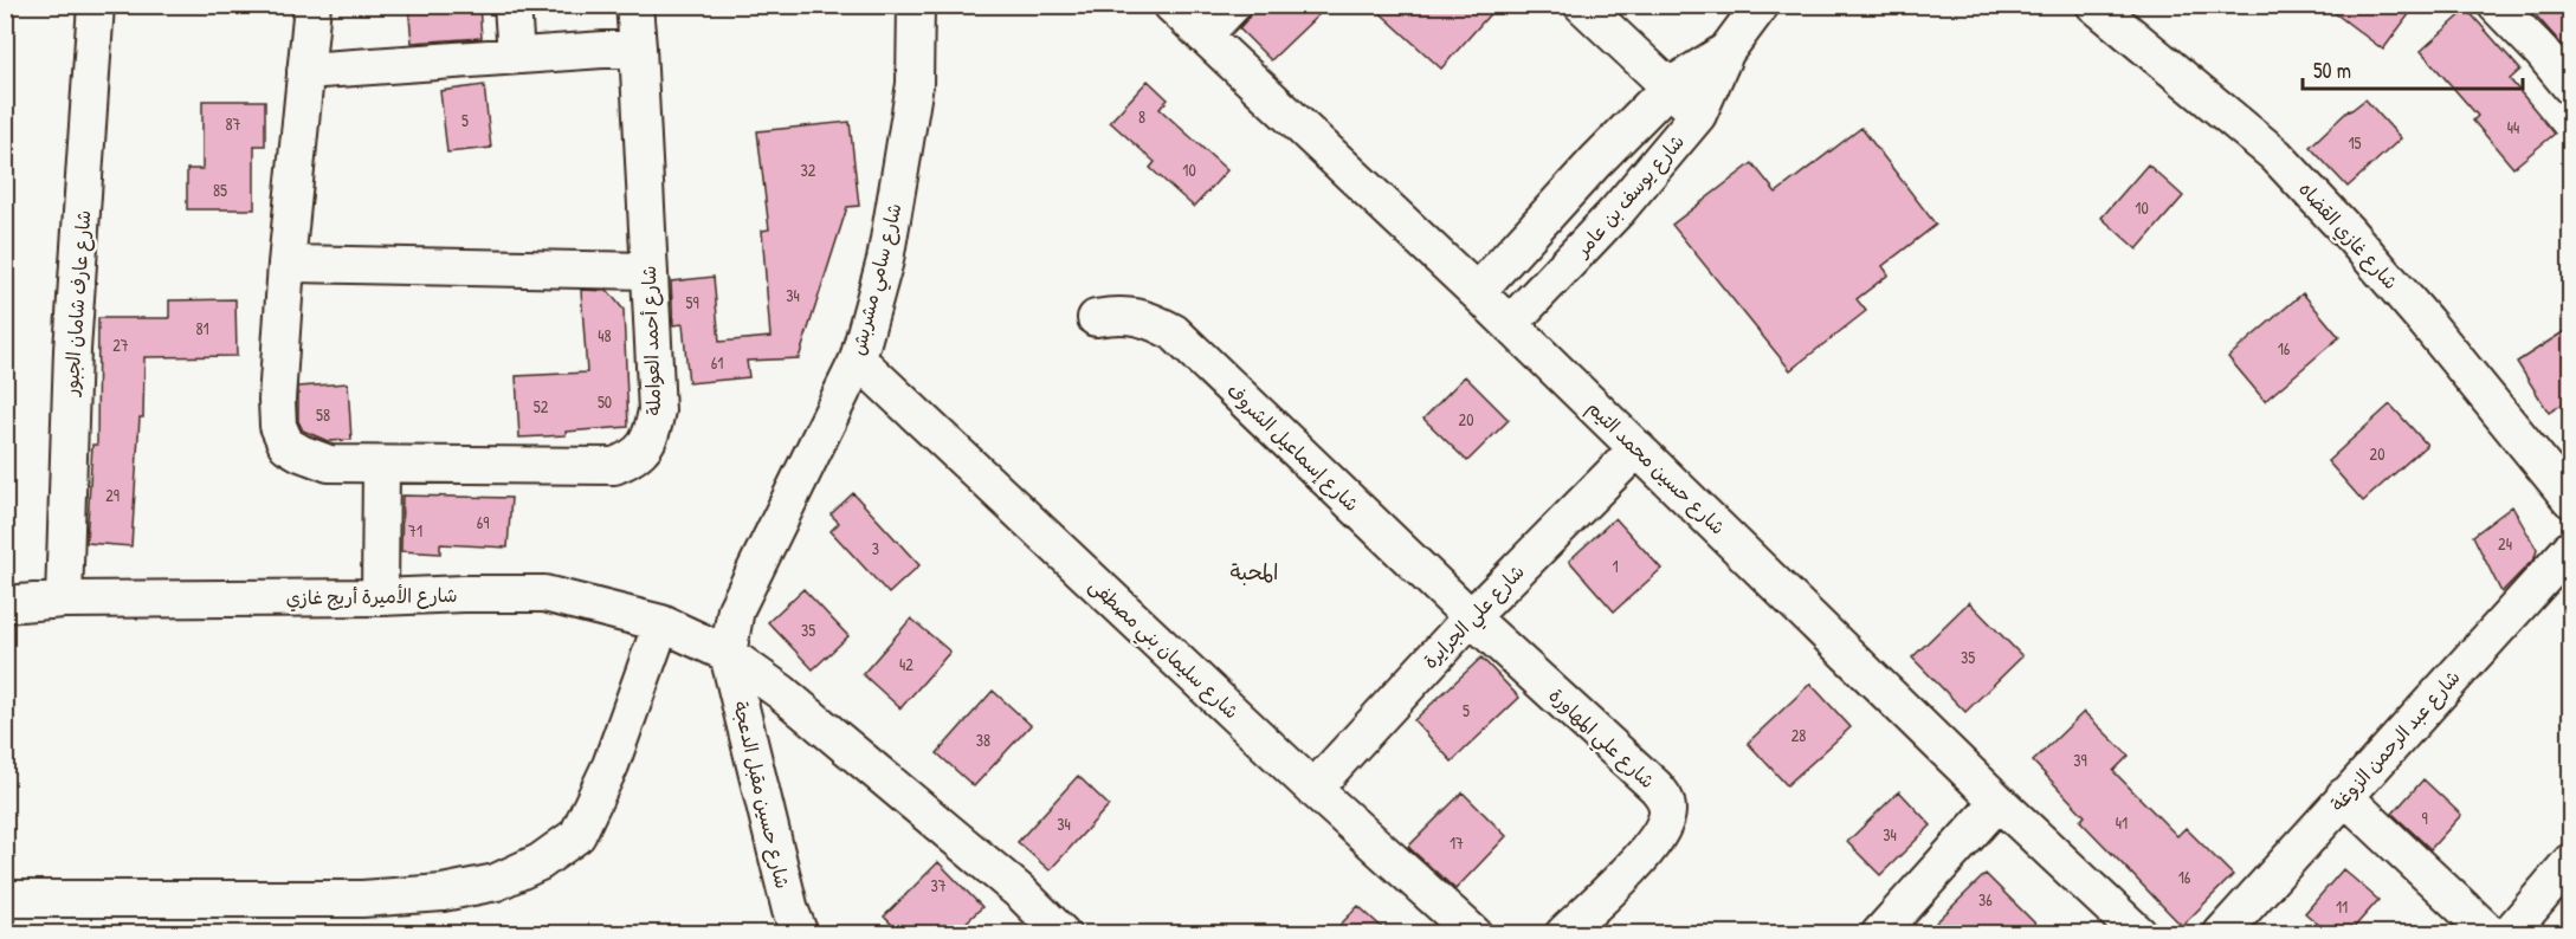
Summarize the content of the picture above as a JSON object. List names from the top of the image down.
{
  "streets": {
    "street": [
      "شارع يوسف بن عامر",
      "شارع غازي القضاه",
      "شارع سامي مشربش",
      "شارع عارف شامان الجبور",
      "شارع أحمد العواملة",
      "شارع إسماعيل الشروف",
      "شارع حسين محمد التيم",
      "شارع الأميرة أريج غازي",
      "شارع علي الجرايرة",
      "شارع سليمان بني مصطفى",
      "شارع علي المهاورة",
      "شارع عبد الرحمن الزوغة",
      "شارع حسين مقبل الدعجة"
    ]
  },
  "crossings": [
    ["شارع يوسف بن عامر", "شارع حسين محمد التيم"],
    ["شارع سامي مشربش", "شارع الأميرة أريج غازي"],
    ["شارع سامي مشربش", "شارع سليمان بني مصطفى"],
    ["شارع سامي مشربش", "شارع حسين مقبل الدعجة"],
    ["شارع عارف شامان الجبور", "شارع الأميرة أريج غازي"],
    ["شارع إسماعيل الشروف", "شارع علي الجرايرة"],
    ["شارع إسماعيل الشروف", "شارع علي المهاورة"],
    ["شارع حسين محمد التيم", "شارع علي الجرايرة"],
    ["شارع الأميرة أريج غازي", "شارع حسين مقبل الدعجة"],
    ["شارع علي الجرايرة", "شارع سليمان بني مصطفى"],
    ["شارع علي الجرايرة", "شارع علي المهاورة"]
  ],
  "districts": ["المحبة"],
  "house_numbers": [
    "8",
    "5",
    "87",
    "44",
    "15",
    "32",
    "10",
    "85",
    "10",
    "34",
    "59",
    "81",
    "48",
    "27",
    "16",
    "61",
    "50",
    "52",
    "58",
    "20",
    "20",
    "29",
    "69",
    "71",
    "24",
    "3",
    "1",
    "35",
    "35",
    "42",
    "5",
    "28",
    "38",
    "39",
    "9",
    "41",
    "34",
    "34",
    "17",
    "16",
    "37",
    "36",
    "11"
  ],
  "scale_bar": "50 m"
}
